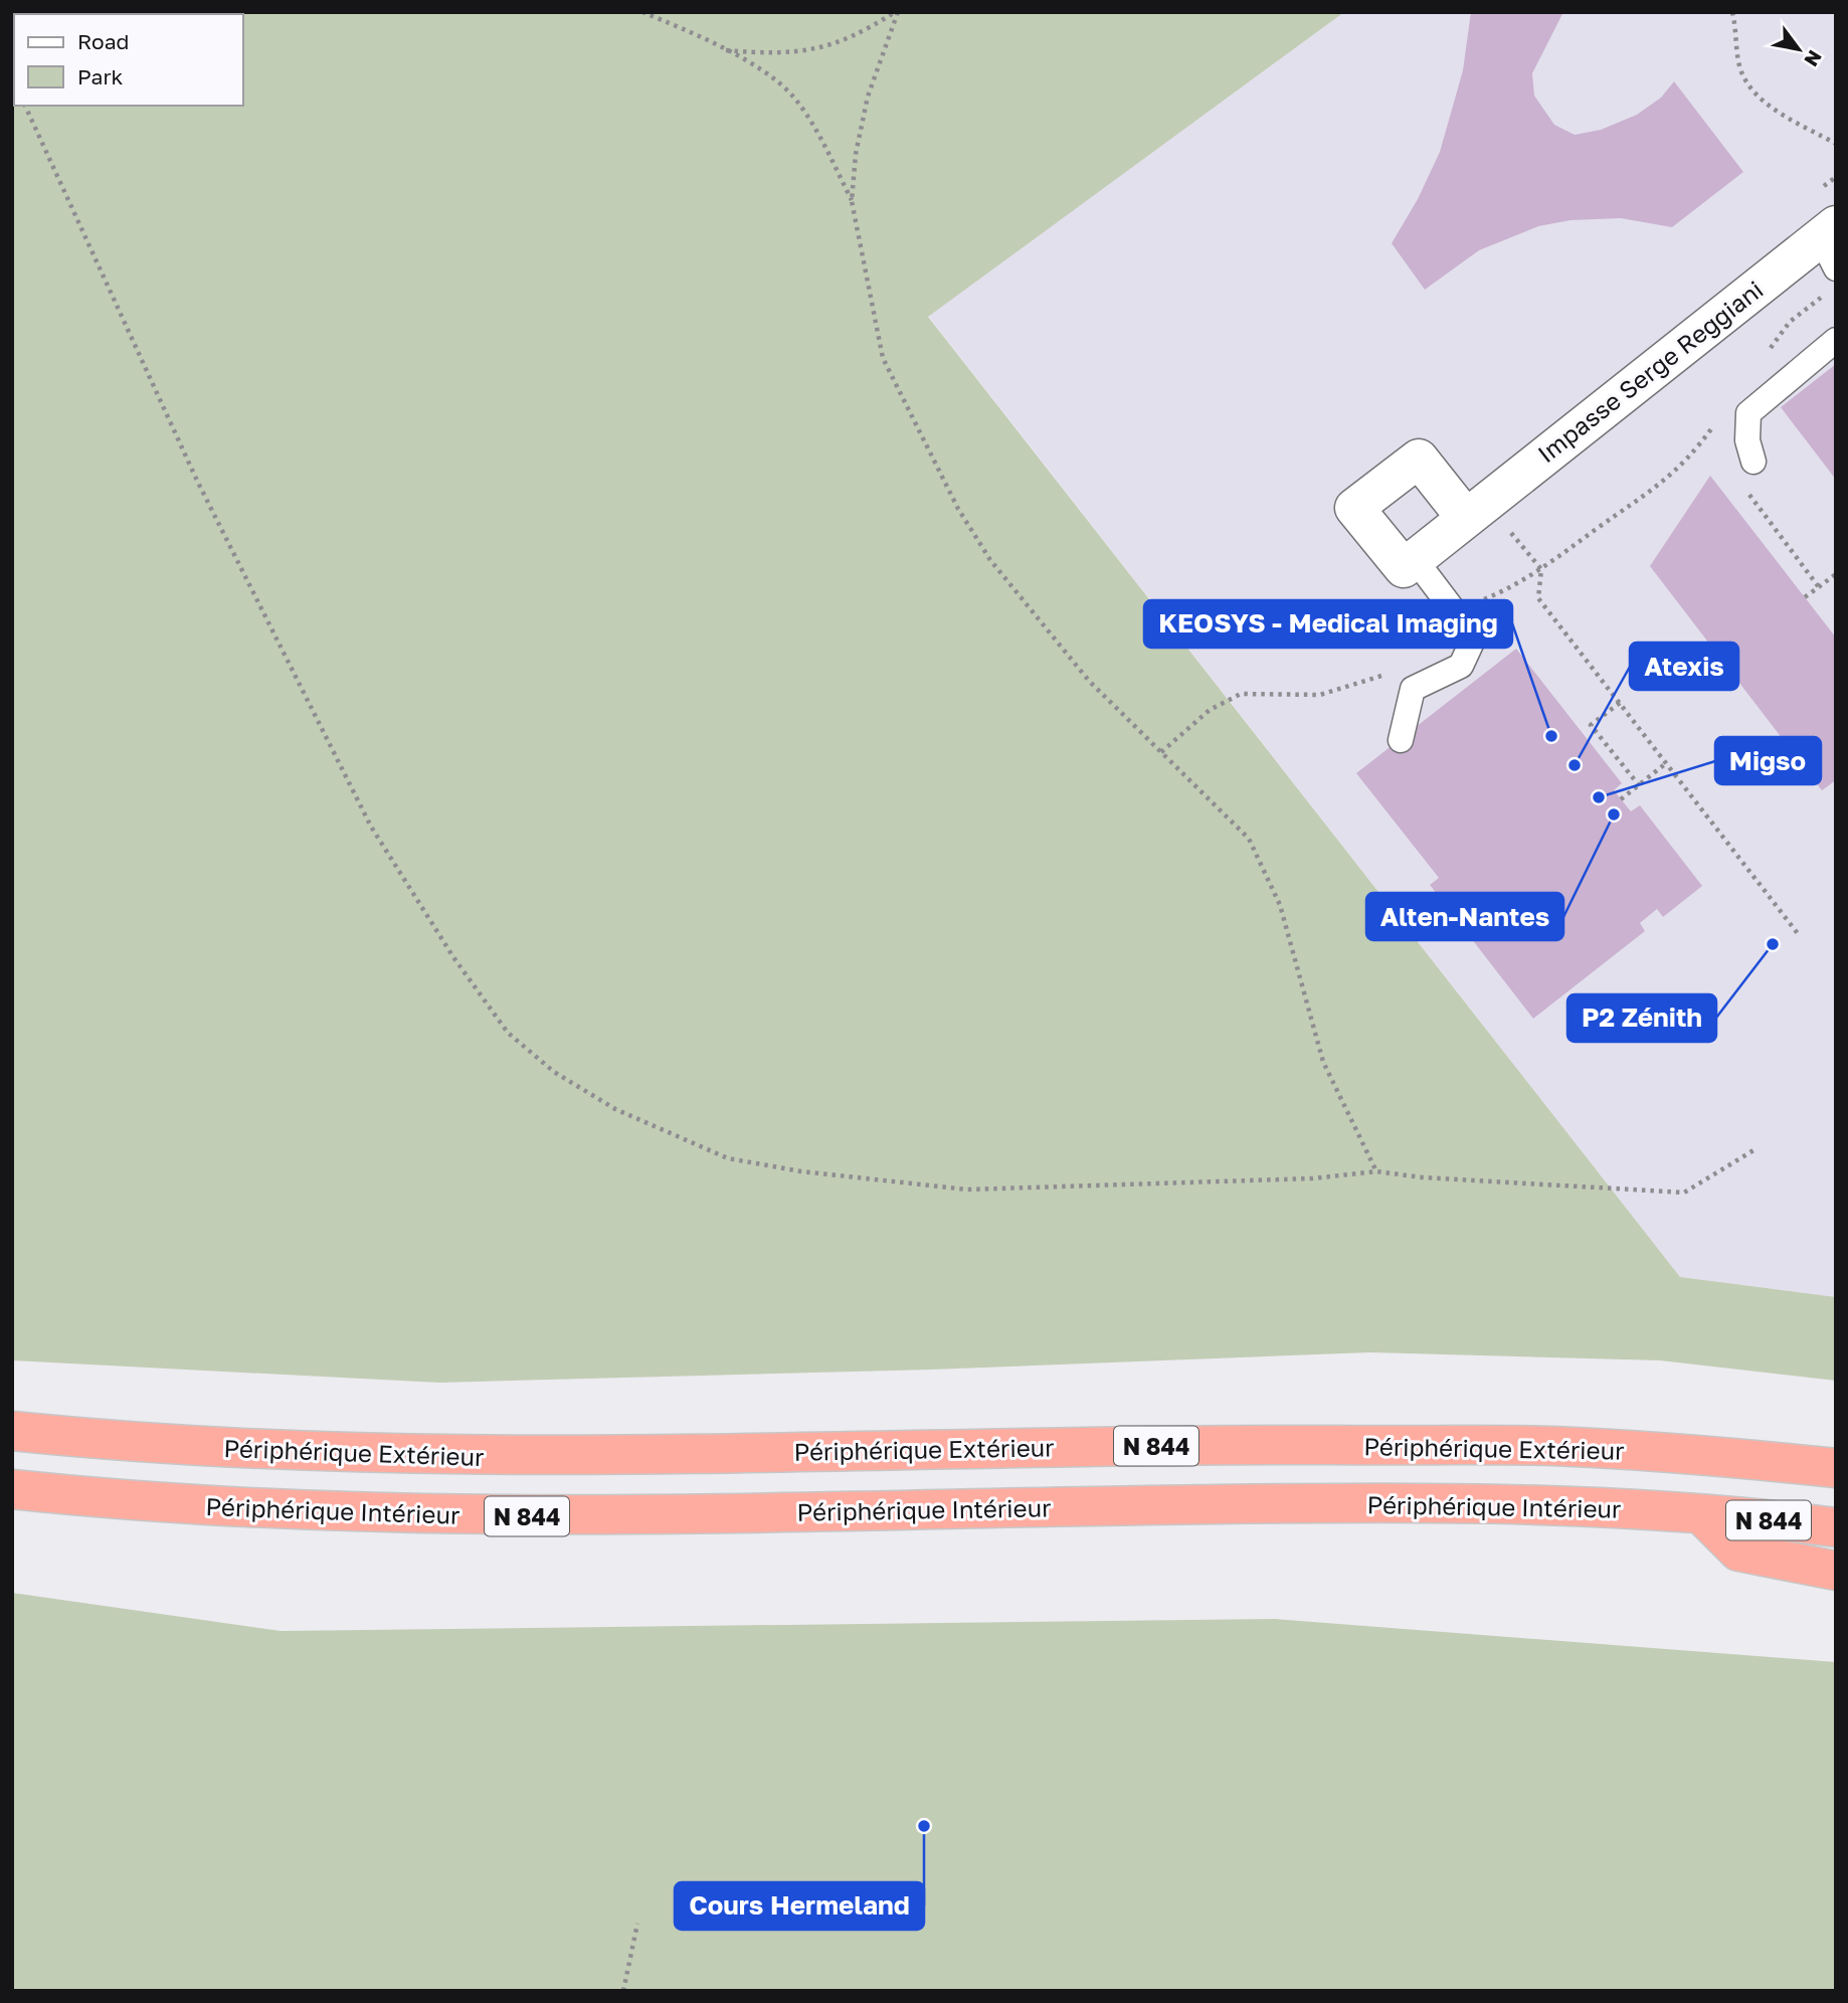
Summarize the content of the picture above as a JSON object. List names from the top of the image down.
{
  "streets": {
    "highway": ["N 844", "Périphérique Extérieur", "Périphérique Intérieur"],
    "street": ["Impasse Serge Reggiani"]
  },
  "places": [
    "KEOSYS - Medical Imaging",
    "Atexis",
    "Migso",
    "Alten-Nantes",
    "P2 Zénith",
    "Cours Hermeland"
  ],
  "legend": ["Road", "Park"],
  "north": "bottom right"
}
